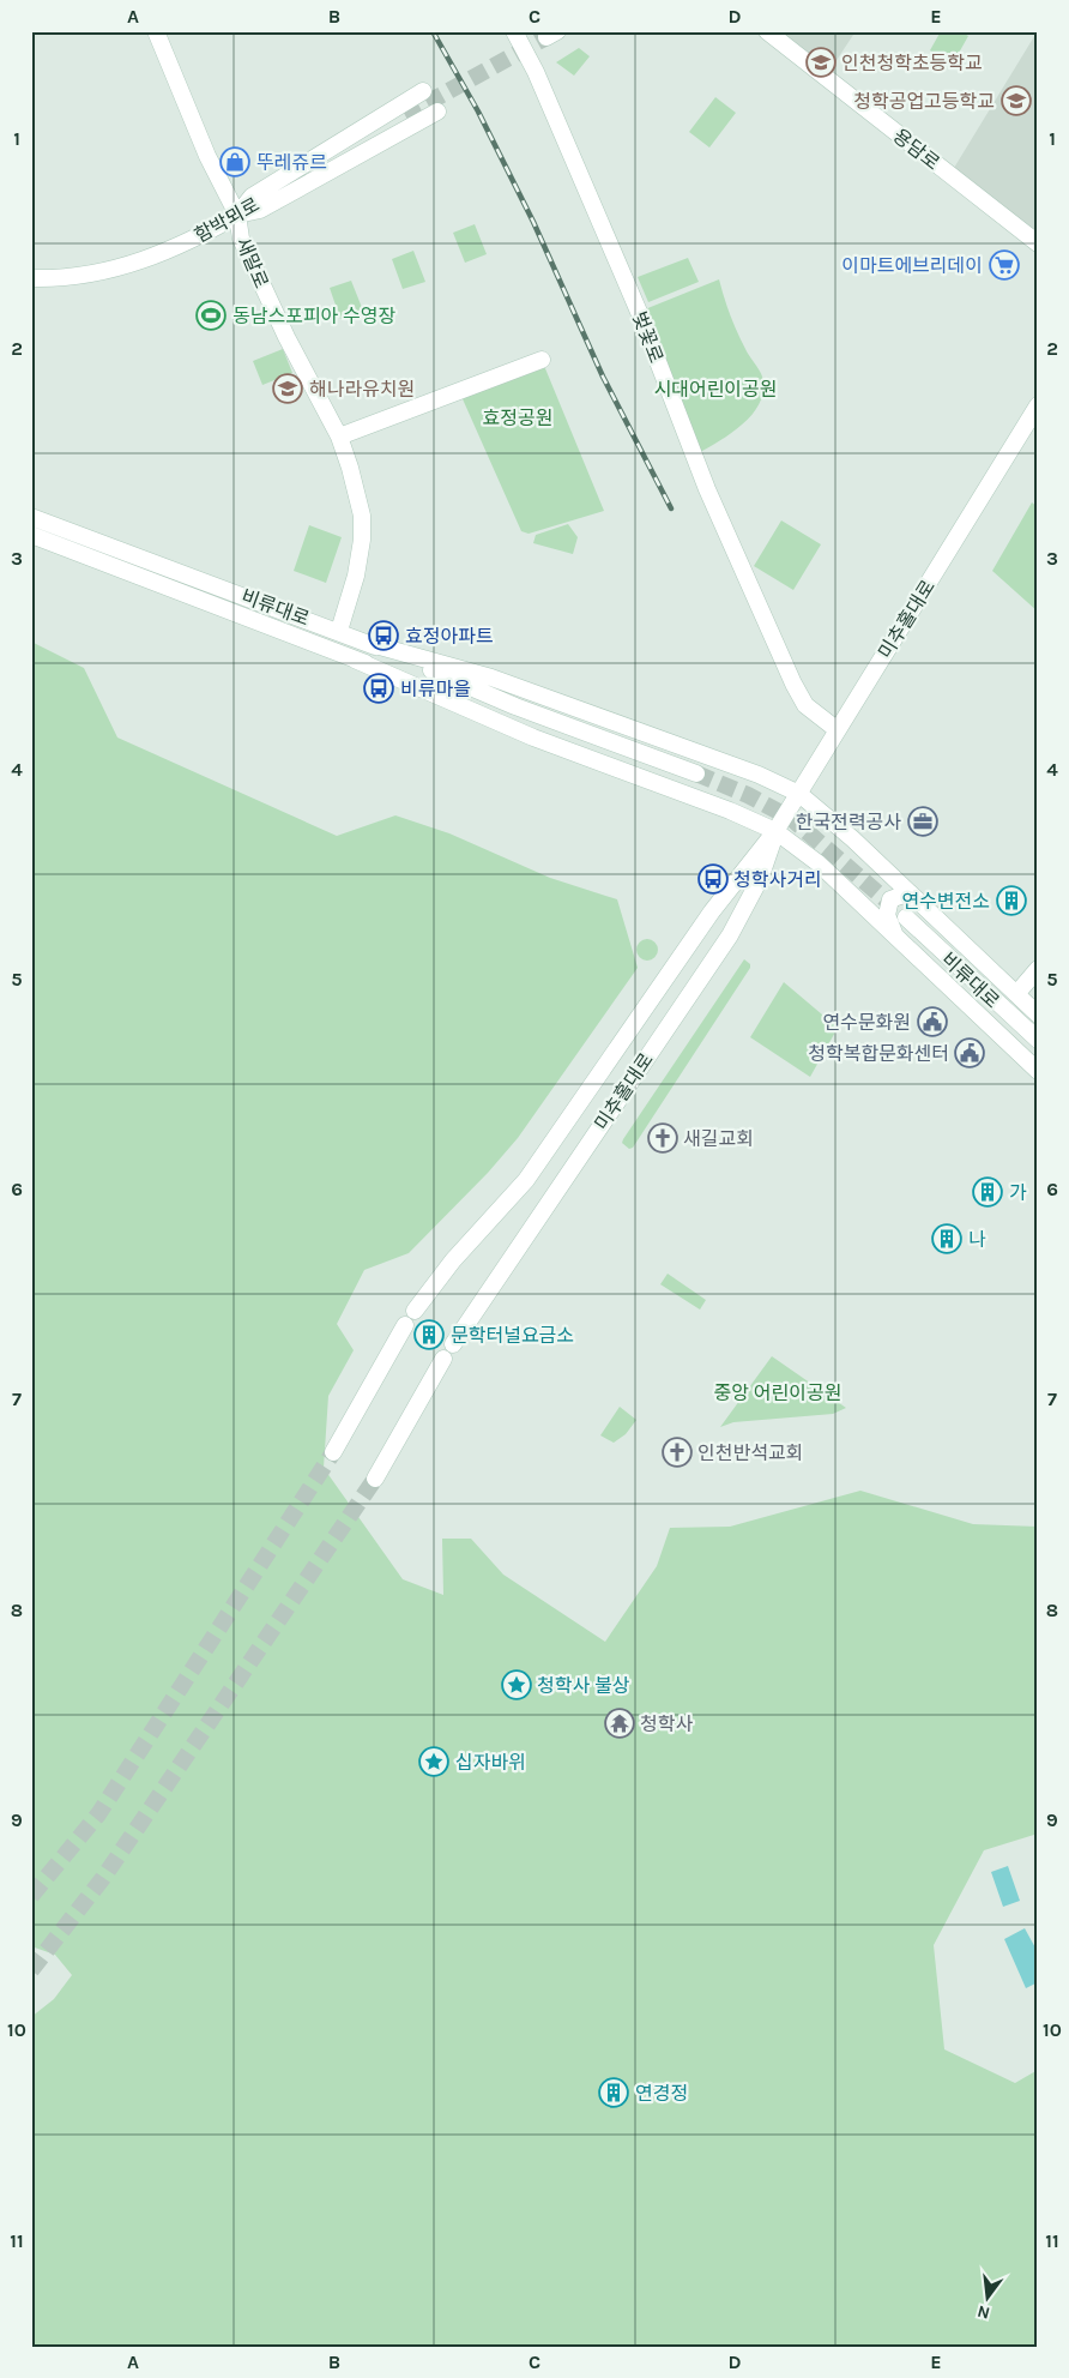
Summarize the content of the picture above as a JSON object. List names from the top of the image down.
{
  "streets": {
    "main road": [
      "용담로",
      "함박뫼로",
      "새말로",
      "벚꽃로",
      "비류대로",
      "미추홀대로"
    ]
  },
  "crossings": [
    ["함박뫼로", "새말로"],
    ["새말로", "비류대로"],
    ["벚꽃로", "미추홀대로"]
  ],
  "parks": ["시대어린이공원", "효정공원", "중앙 어린이공원"],
  "places": {
    "school or university": ["인천청학초등학교", "청학공업고등학교", "해나라유치원"],
    "shop": ["뚜레쥬르"],
    "supermarket": ["이마트에브리데이"],
    "sports": ["동남스포피아 수영장"],
    "bus stop": ["효정아파트", "비류마을", "청학사거리"],
    "office": ["한국전력공사"],
    "building": [
      "연수변전소",
      "가",
      "나",
      "문학터널요금소",
      "연경정"
    ],
    "public building": ["연수문화원", "청학복합문화센터"],
    "church": ["새길교회", "인천반석교회"],
    "place": ["청학사 불상", "십자바위"],
    "temple": ["청학사"]
  },
  "north": "bottom",
  "grid": {
    "columns": [
      "A",
      "B",
      "C",
      "D",
      "E"
    ],
    "rows": [
      "1",
      "2",
      "3",
      "4",
      "5",
      "6",
      "7",
      "8",
      "9",
      "10",
      "11"
    ]
  }
}
